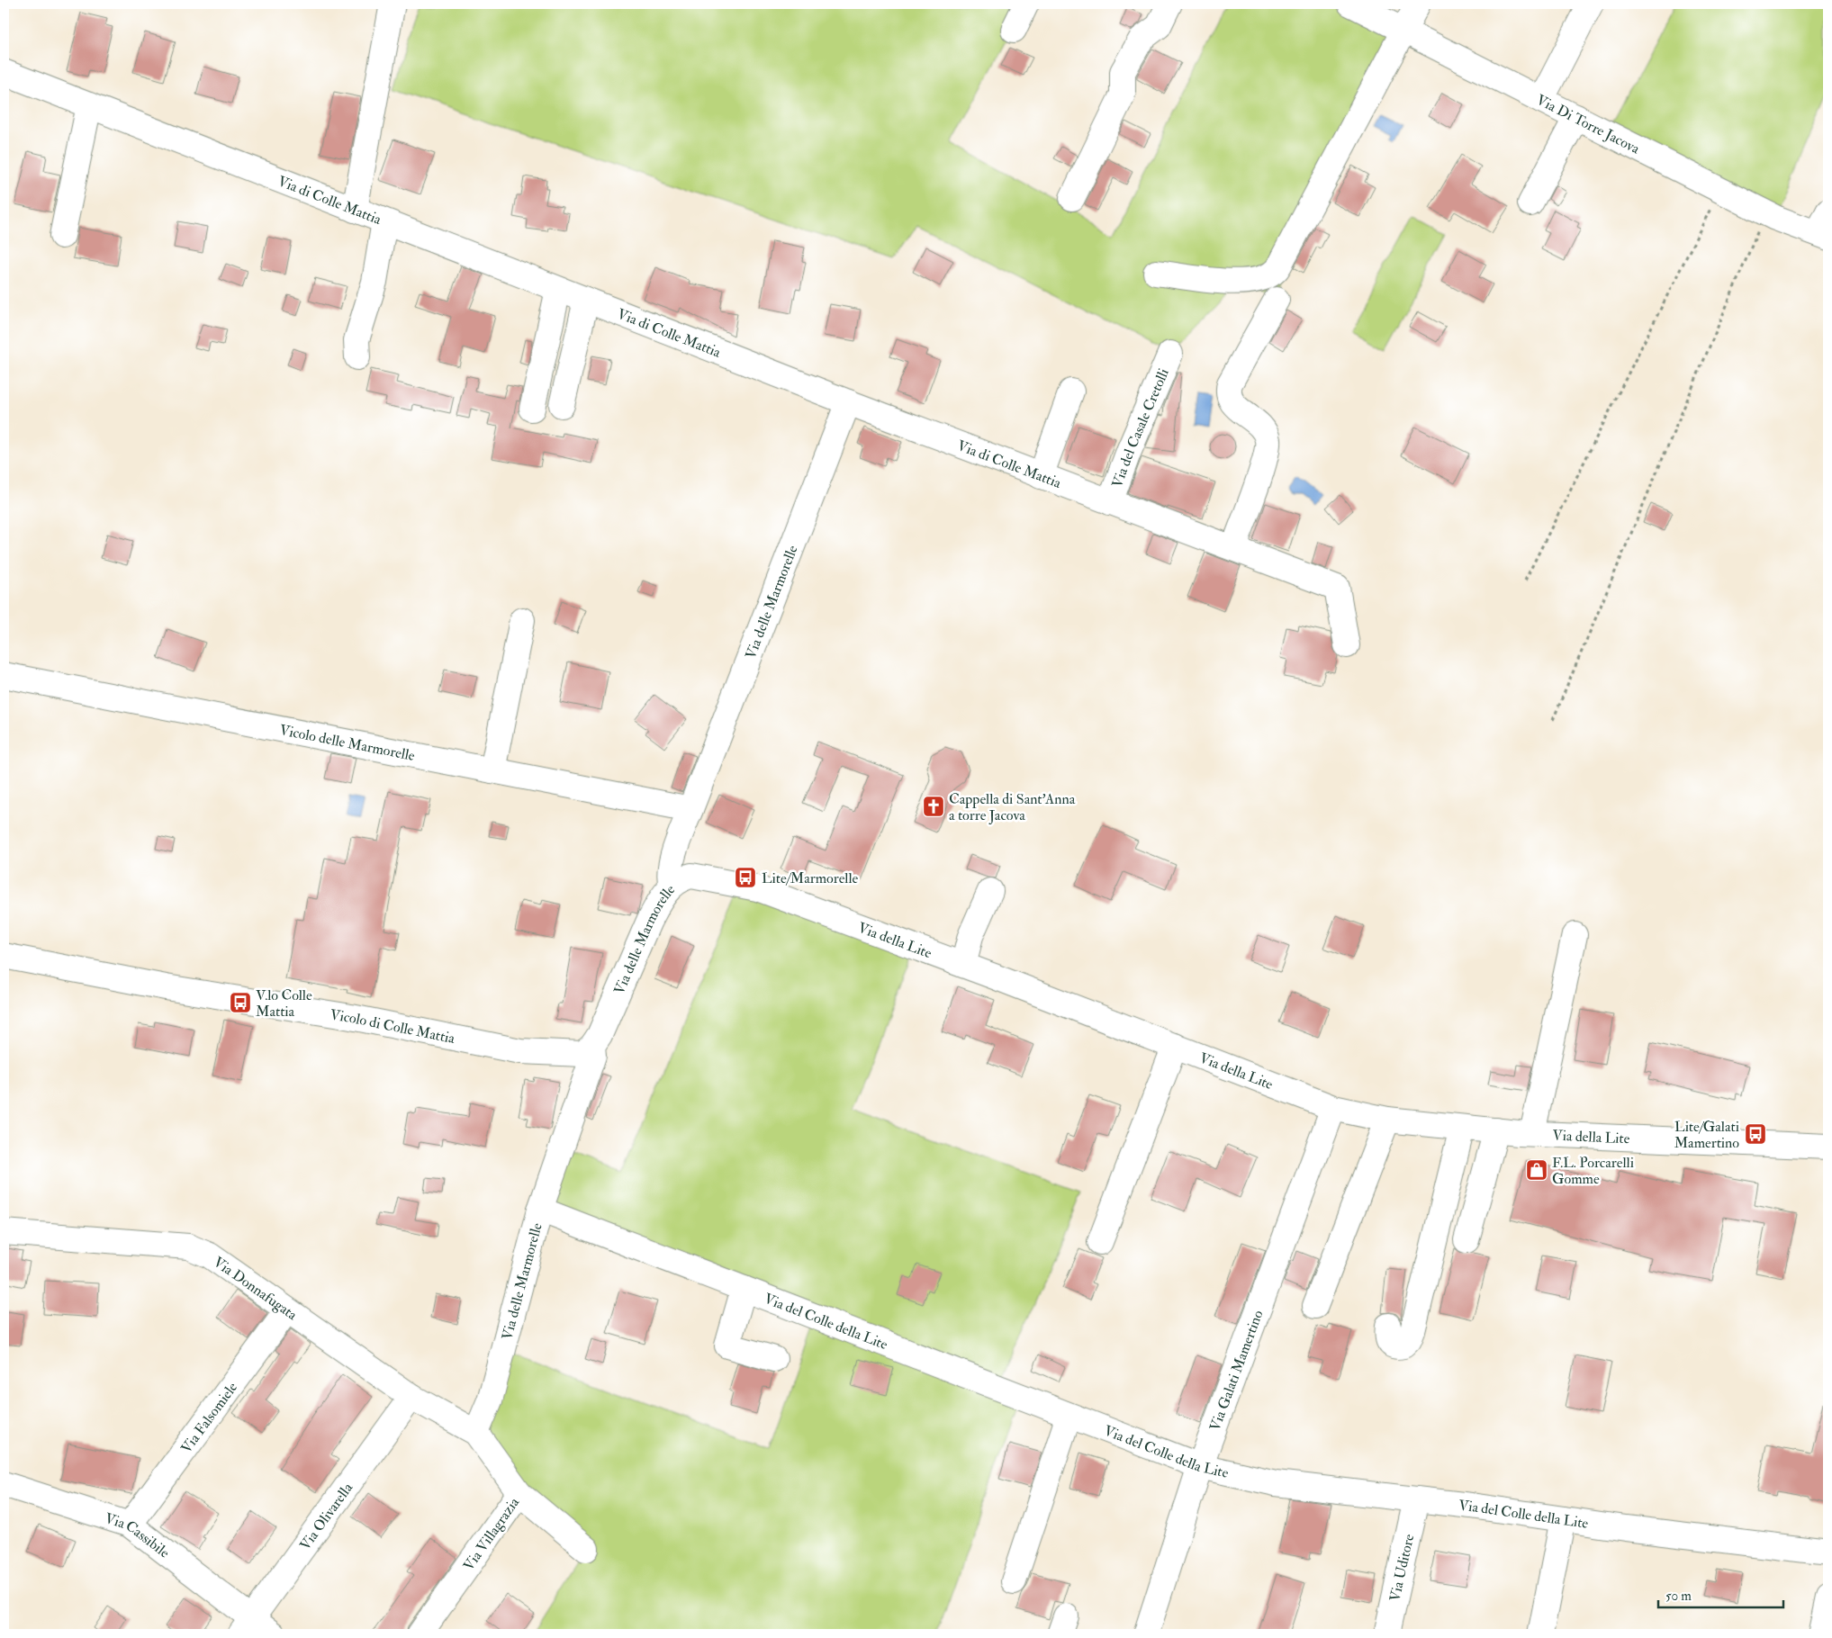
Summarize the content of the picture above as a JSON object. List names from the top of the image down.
{
  "streets": {
    "street": [
      "Via Di Torre Jacova",
      "Via di Colle Mattia",
      "Via del Casale Cretolli",
      "Via delle Marmorelle",
      "Vicolo delle Marmorelle",
      "Via della Lite",
      "Vicolo di Colle Mattia",
      "Via Donnafugata",
      "Via del Colle della Lite",
      "Via Galati Mamertino",
      "Via Falsomiele",
      "Via Olivarella",
      "Via Villagrazia",
      "Via Cassibile",
      "Via Uditore"
    ]
  },
  "crossings": [
    ["Via di Colle Mattia", "Via del Casale Cretolli"],
    ["Via di Colle Mattia", "Via delle Marmorelle"],
    ["Via delle Marmorelle", "Vicolo delle Marmorelle"],
    ["Via delle Marmorelle", "Via della Lite"],
    ["Via delle Marmorelle", "Vicolo di Colle Mattia"],
    ["Via delle Marmorelle", "Via Donnafugata"],
    ["Via delle Marmorelle", "Via del Colle della Lite"],
    ["Via delle Marmorelle", "Via Villagrazia"],
    ["Via della Lite", "Via Galati Mamertino"],
    ["Via Donnafugata", "Via Falsomiele"],
    ["Via Donnafugata", "Via Olivarella"],
    ["Via Donnafugata", "Via Villagrazia"],
    ["Via del Colle della Lite", "Via Galati Mamertino"],
    ["Via del Colle della Lite", "Via Uditore"],
    ["Via Falsomiele", "Via Cassibile"],
    ["Via Olivarella", "Via Cassibile"]
  ],
  "places": {
    "church": ["Cappella di Sant'Anna a torre Jacova"],
    "bus stop": ["Lite/Marmorelle", "V.lo Colle Mattia", "Lite/Galati Mamertino"],
    "shop": ["F.L. Porcarelli Gomme"]
  },
  "scale_bar": "50 m"
}
